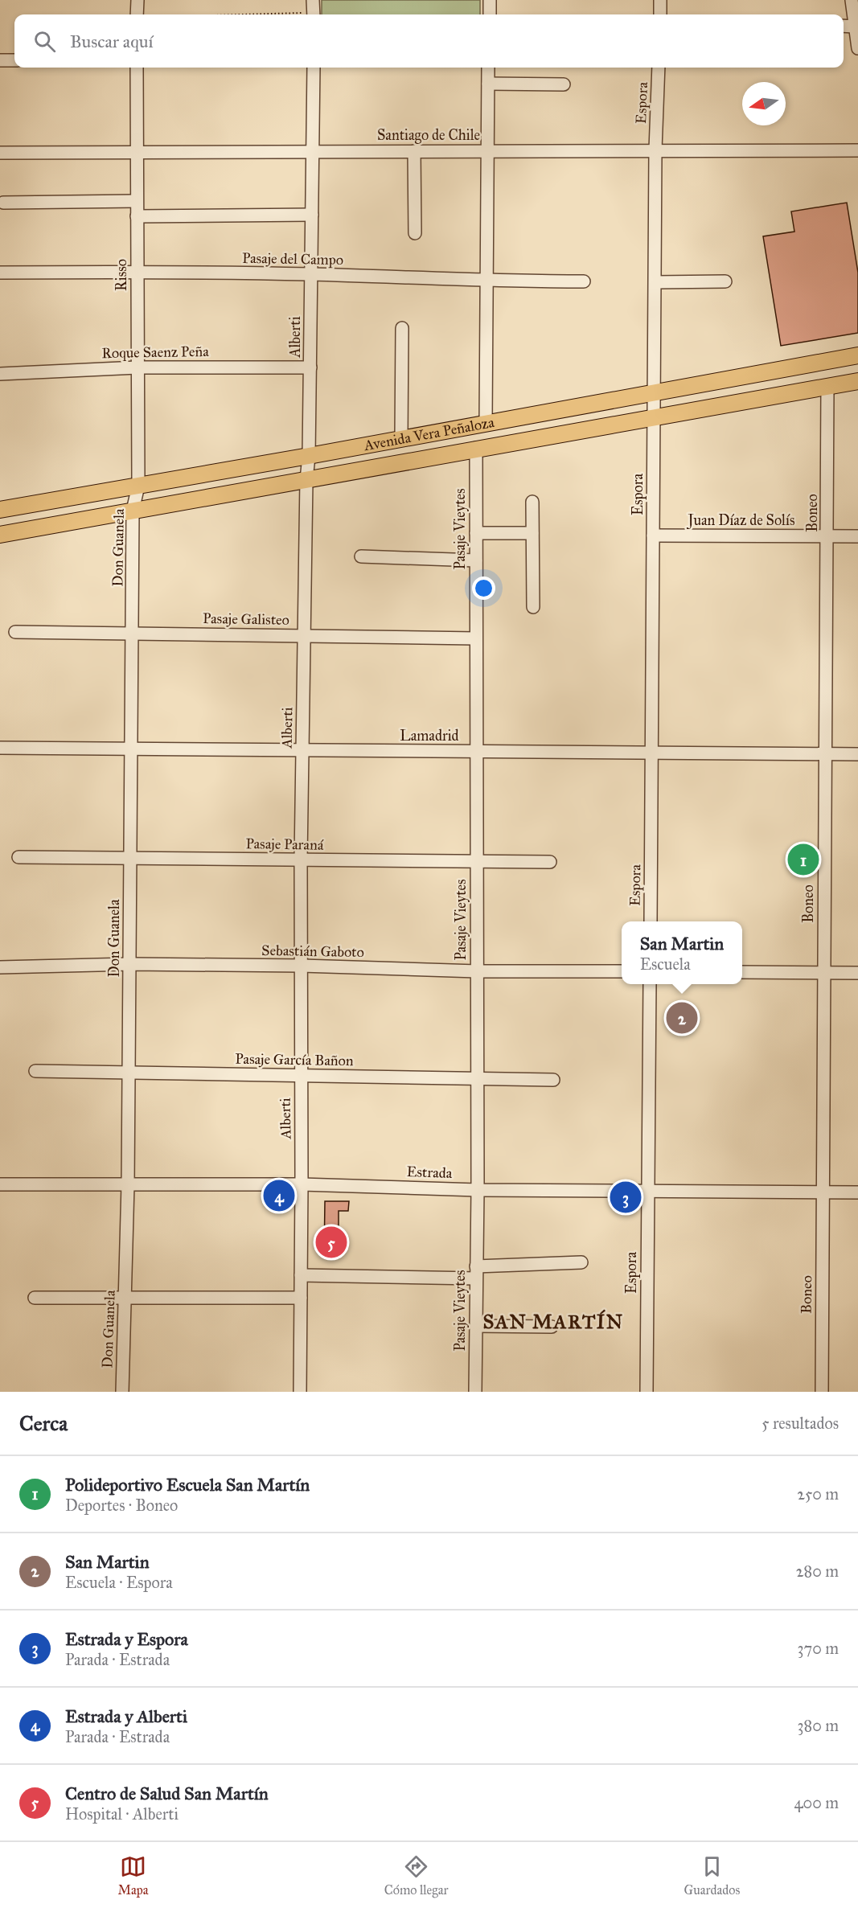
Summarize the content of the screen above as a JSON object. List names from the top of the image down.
{
  "streets": {
    "main road": ["Avenida Vera Peñaloza"],
    "street": [
      "Espora",
      "Santiago de Chile",
      "Pasaje del Campo",
      "Risso",
      "Alberti",
      "Roque Saenz Peña",
      "Boneo",
      "Juan Díaz de Solís",
      "Pasaje Vieytes",
      "Don Guanela",
      "Pasaje Galisteo",
      "Lamadrid",
      "Pasaje Paraná",
      "Sebastián Gaboto",
      "Pasaje García Bañon",
      "Estrada"
    ]
  },
  "crossings": [
    ["Espora", "Santiago de Chile"],
    ["Espora", "Avenida Vera Peñaloza"],
    ["Espora", "Juan Díaz de Solís"],
    ["Espora", "Lamadrid"],
    ["Espora", "Estrada"],
    ["Santiago de Chile", "Risso"],
    ["Santiago de Chile", "Alberti"],
    ["Pasaje del Campo", "Risso"],
    ["Pasaje del Campo", "Alberti"],
    ["Risso", "Roque Saenz Peña"],
    ["Risso", "Avenida Vera Peñaloza"],
    ["Risso", "Don Guanela"],
    ["Alberti", "Roque Saenz Peña"],
    ["Alberti", "Avenida Vera Peñaloza"],
    ["Alberti", "Pasaje Galisteo"],
    ["Alberti", "Lamadrid"],
    ["Alberti", "Pasaje Paraná"],
    ["Alberti", "Sebastián Gaboto"],
    ["Alberti", "Pasaje García Bañon"],
    ["Alberti", "Estrada"],
    ["Avenida Vera Peñaloza", "Boneo"],
    ["Avenida Vera Peñaloza", "Pasaje Vieytes"],
    ["Avenida Vera Peñaloza", "Don Guanela"],
    ["Boneo", "Juan Díaz de Solís"],
    ["Boneo", "Lamadrid"],
    ["Boneo", "Estrada"],
    ["Pasaje Vieytes", "Pasaje Galisteo"],
    ["Pasaje Vieytes", "Lamadrid"],
    ["Pasaje Vieytes", "Pasaje Paraná"],
    ["Pasaje Vieytes", "Sebastián Gaboto"],
    ["Pasaje Vieytes", "Pasaje García Bañon"],
    ["Pasaje Vieytes", "Estrada"],
    ["Don Guanela", "Pasaje Galisteo"],
    ["Don Guanela", "Lamadrid"],
    ["Don Guanela", "Pasaje Paraná"],
    ["Don Guanela", "Sebastián Gaboto"],
    ["Don Guanela", "Pasaje García Bañon"],
    ["Don Guanela", "Estrada"]
  ],
  "districts": ["SAN MARTÍN"],
  "north": "left",
  "page": {
    "search": "Buscar aquí",
    "pins": [
      "1",
      "2",
      "4",
      "3",
      "5"
    ],
    "popup": ["San Martin", "Escuela"],
    "heading": ["Cerca", "5 resultados"],
    "list": [
      {
        "mark": "1",
        "name": "Polideportivo Escuela San Martín",
        "note": "Deportes · Boneo",
        "value": "250 m"
      },
      {
        "mark": "2",
        "name": "San Martin",
        "note": "Escuela · Espora",
        "value": "280 m"
      },
      {
        "mark": "3",
        "name": "Estrada y Espora",
        "note": "Parada · Estrada",
        "value": "370 m"
      },
      {
        "mark": "4",
        "name": "Estrada y Alberti",
        "note": "Parada · Estrada",
        "value": "380 m"
      },
      {
        "mark": "5",
        "name": "Centro de Salud San Martín",
        "note": "Hospital · Alberti",
        "value": "400 m"
      }
    ],
    "nav": ["Mapa", "Cómo llegar", "Guardados"]
  }
}
